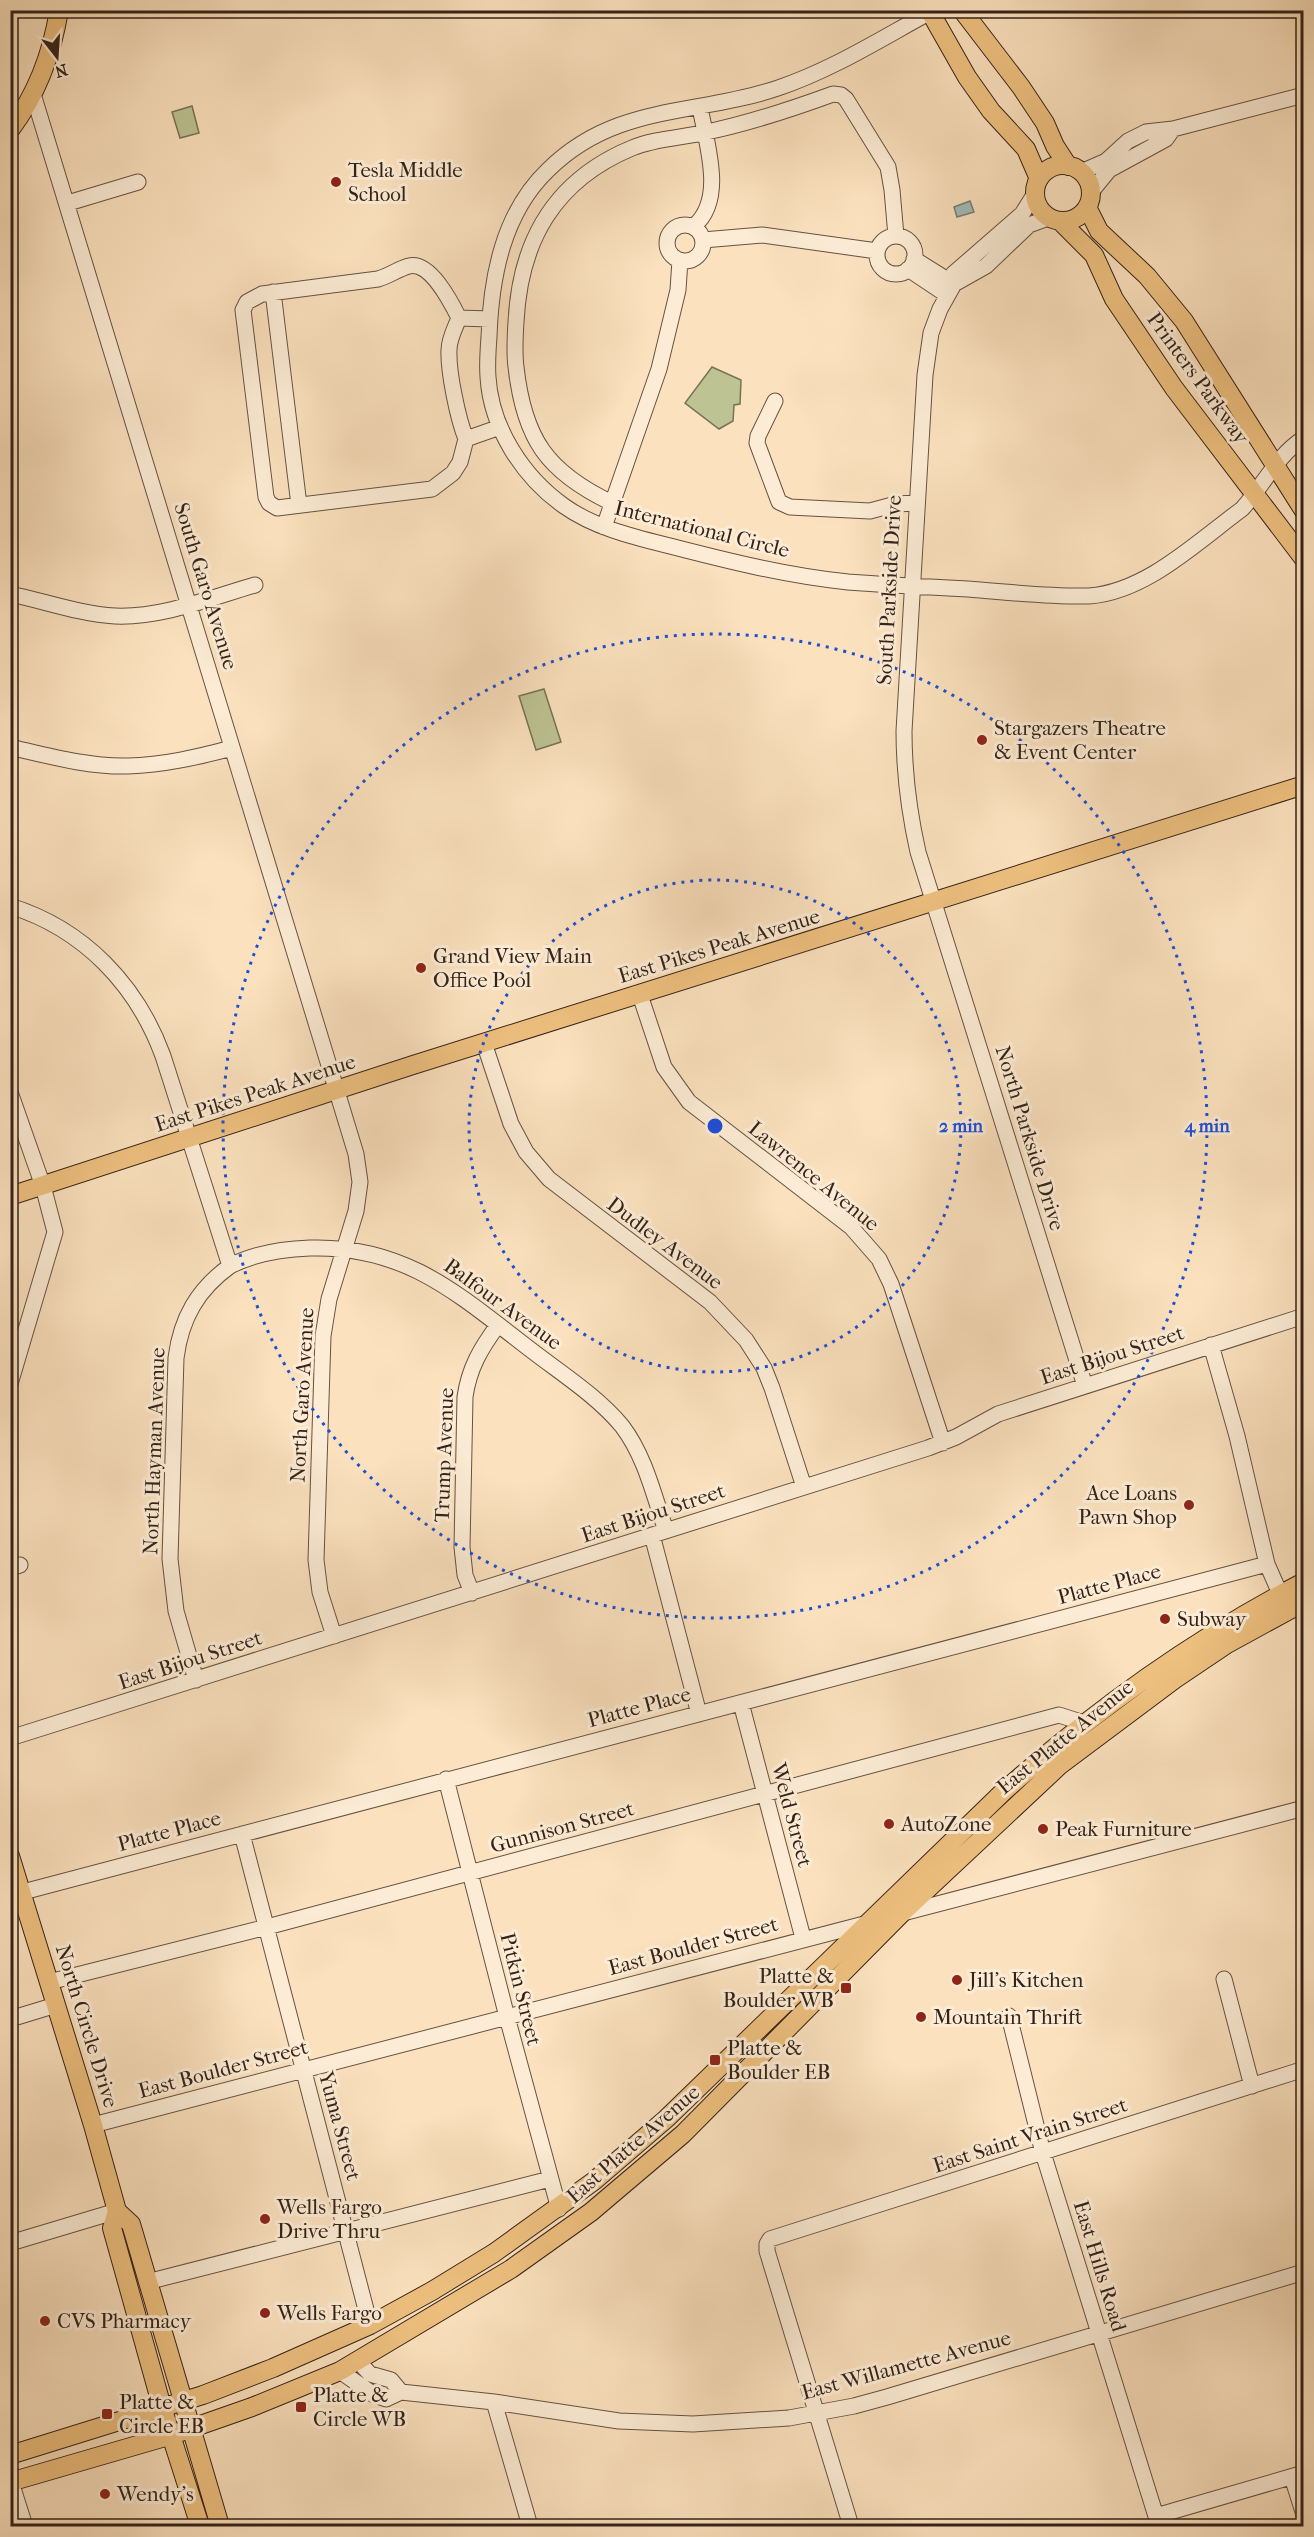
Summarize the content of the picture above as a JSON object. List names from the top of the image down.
{
  "streets": {
    "main road": [
      "Printers Parkway",
      "South Parkside Drive",
      "East Pikes Peak Avenue",
      "East Platte Avenue",
      "North Circle Drive"
    ],
    "street": [
      "International Circle",
      "South Garo Avenue",
      "North Parkside Drive",
      "Lawrence Avenue",
      "Dudley Avenue",
      "Balfour Avenue",
      "East Bijou Street",
      "North Garo Avenue",
      "North Hayman Avenue",
      "Trump Avenue",
      "Platte Place",
      "Weld Street",
      "Gunnison Street",
      "East Boulder Street",
      "Pitkin Street",
      "Yuma Street",
      "East Saint Vrain Street",
      "East Hills Road",
      "East Willamette Avenue"
    ]
  },
  "crossings": [
    ["Printers Parkway", "International Circle"],
    ["Printers Parkway", "South Parkside Drive"],
    ["International Circle", "South Parkside Drive"],
    ["South Garo Avenue", "East Pikes Peak Avenue"],
    ["South Garo Avenue", "North Garo Avenue"],
    ["South Parkside Drive", "East Pikes Peak Avenue"],
    ["South Parkside Drive", "North Parkside Drive"],
    ["East Pikes Peak Avenue", "North Parkside Drive"],
    ["East Pikes Peak Avenue", "Lawrence Avenue"],
    ["East Pikes Peak Avenue", "Dudley Avenue"],
    ["East Pikes Peak Avenue", "North Garo Avenue"],
    ["North Parkside Drive", "East Bijou Street"],
    ["Lawrence Avenue", "East Bijou Street"],
    ["Dudley Avenue", "East Bijou Street"],
    ["Balfour Avenue", "East Bijou Street"],
    ["Balfour Avenue", "North Garo Avenue"],
    ["Balfour Avenue", "North Hayman Avenue"],
    ["Balfour Avenue", "Trump Avenue"],
    ["Balfour Avenue", "Platte Place"],
    ["East Bijou Street", "North Garo Avenue"],
    ["East Bijou Street", "North Hayman Avenue"],
    ["East Bijou Street", "Trump Avenue"],
    ["Platte Place", "Weld Street"],
    ["Platte Place", "Pitkin Street"],
    ["Platte Place", "North Circle Drive"],
    ["Platte Place", "Yuma Street"],
    ["East Platte Avenue", "Gunnison Street"],
    ["East Platte Avenue", "East Boulder Street"],
    ["East Platte Avenue", "Pitkin Street"],
    ["East Platte Avenue", "North Circle Drive"],
    ["East Platte Avenue", "Yuma Street"],
    ["East Platte Avenue", "East Willamette Avenue"],
    ["Weld Street", "Gunnison Street"],
    ["Weld Street", "East Boulder Street"],
    ["Gunnison Street", "Pitkin Street"],
    ["Gunnison Street", "North Circle Drive"],
    ["Gunnison Street", "Yuma Street"],
    ["East Boulder Street", "Pitkin Street"],
    ["East Boulder Street", "North Circle Drive"],
    ["East Boulder Street", "Yuma Street"],
    ["East Saint Vrain Street", "East Hills Road"],
    ["East Saint Vrain Street", "East Willamette Avenue"],
    ["East Hills Road", "East Willamette Avenue"]
  ],
  "places": {
    "other": [
      "Tesla Middle School",
      "Stargazers Theatre & Event Center",
      "Grand View Main Office Pool",
      "Ace Loans Pawn Shop",
      "Subway",
      "AutoZone",
      "Peak Furniture",
      "Jill's Kitchen",
      "Mountain Thrift",
      "Wells Fargo Drive Thru",
      "Wells Fargo",
      "CVS Pharmacy",
      "Wendy's"
    ],
    "transit": [
      "Platte & Boulder WB",
      "Platte & Boulder EB",
      "Platte & Circle WB",
      "Platte & Circle EB"
    ]
  },
  "north": "bottom",
  "rings": ["2 min", "4 min"]
}
